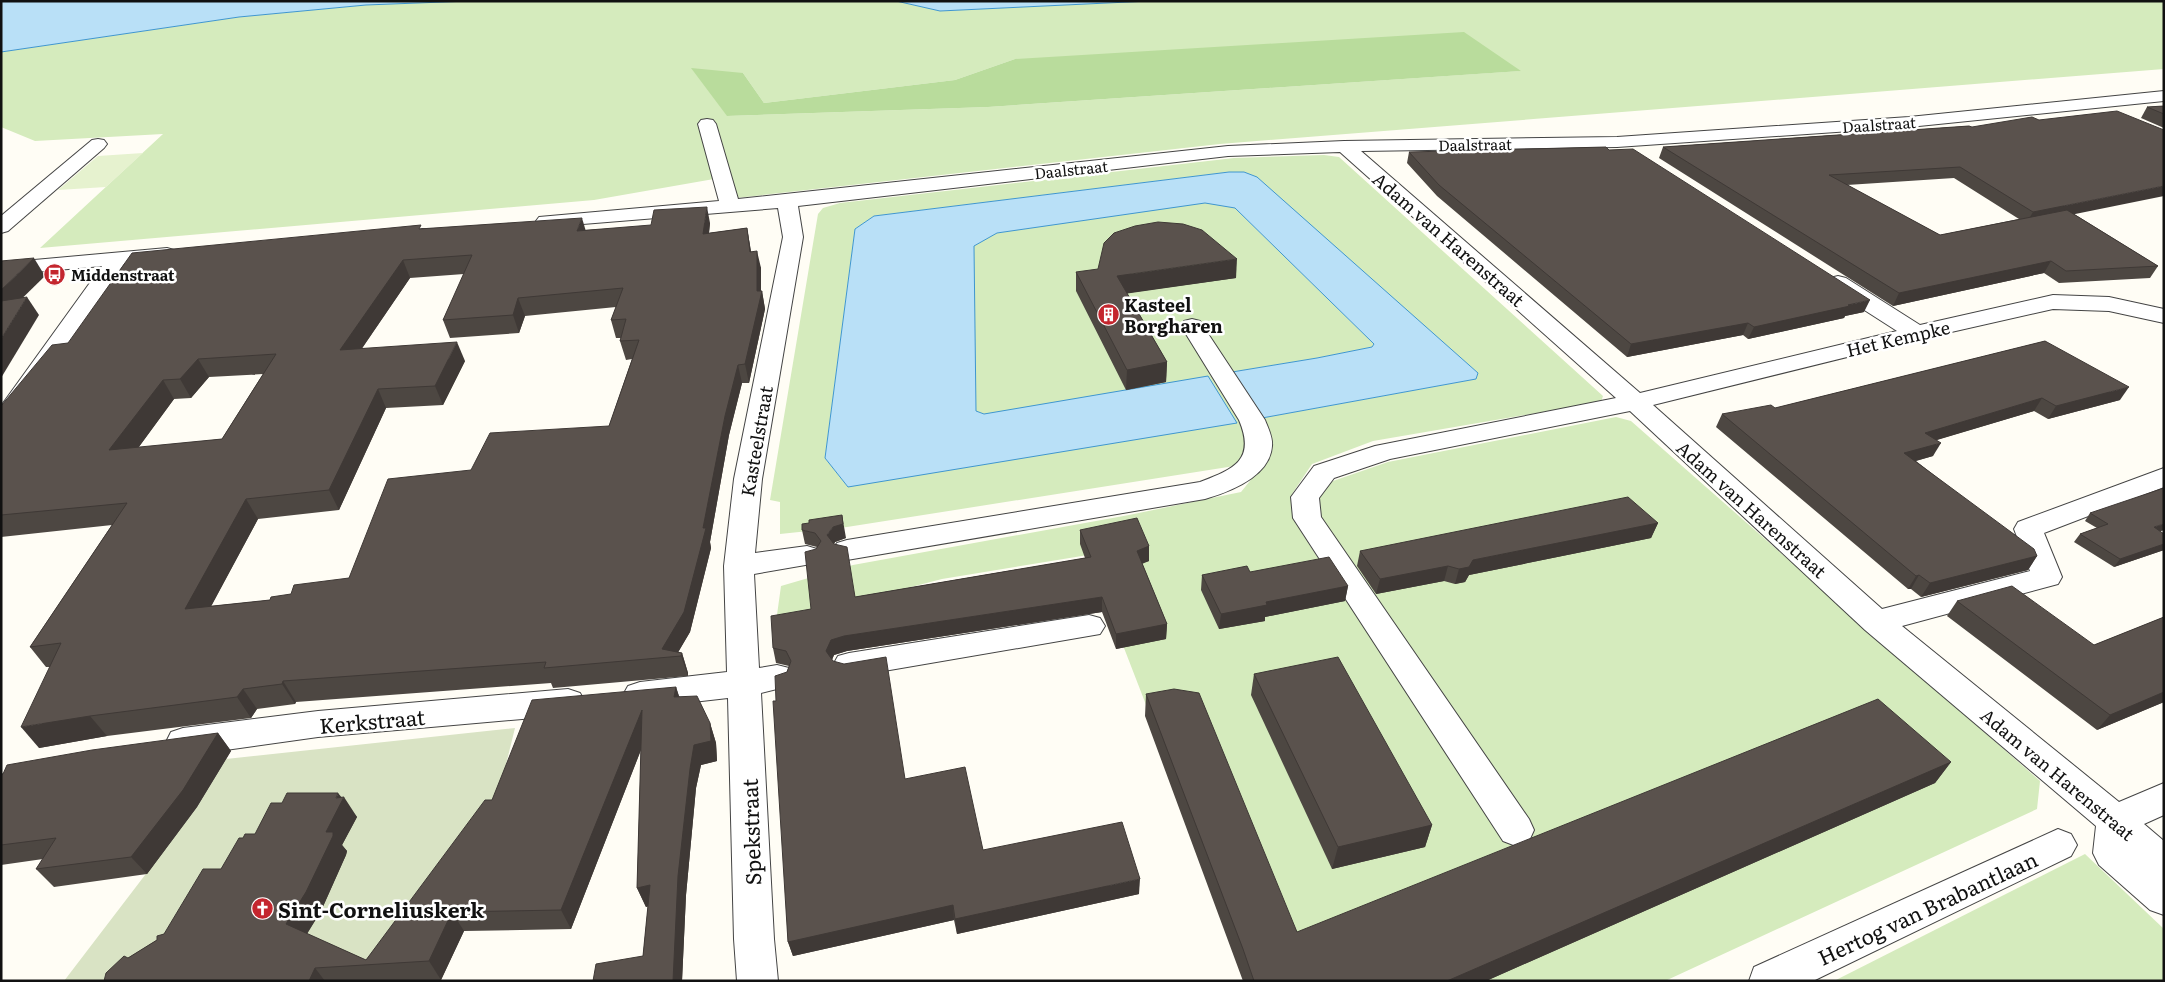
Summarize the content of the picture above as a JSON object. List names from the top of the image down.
{
  "streets": {
    "street": [
      "Daalstraat",
      "Adam van Harenstraat",
      "Het Kempke",
      "Kasteelstraat",
      "Kerkstraat",
      "Spekstraat",
      "Hertog van Brabantlaan"
    ]
  },
  "crossings": [
    ["Daalstraat", "Adam van Harenstraat"],
    ["Daalstraat", "Kasteelstraat"],
    ["Adam van Harenstraat", "Het Kempke"],
    ["Kasteelstraat", "Kerkstraat"],
    ["Kasteelstraat", "Spekstraat"],
    ["Kerkstraat", "Spekstraat"]
  ],
  "places": {
    "bus stop": ["Middenstraat"],
    "building": ["Kasteel Borgharen"],
    "church": ["Sint-Corneliuskerk"]
  }
}
